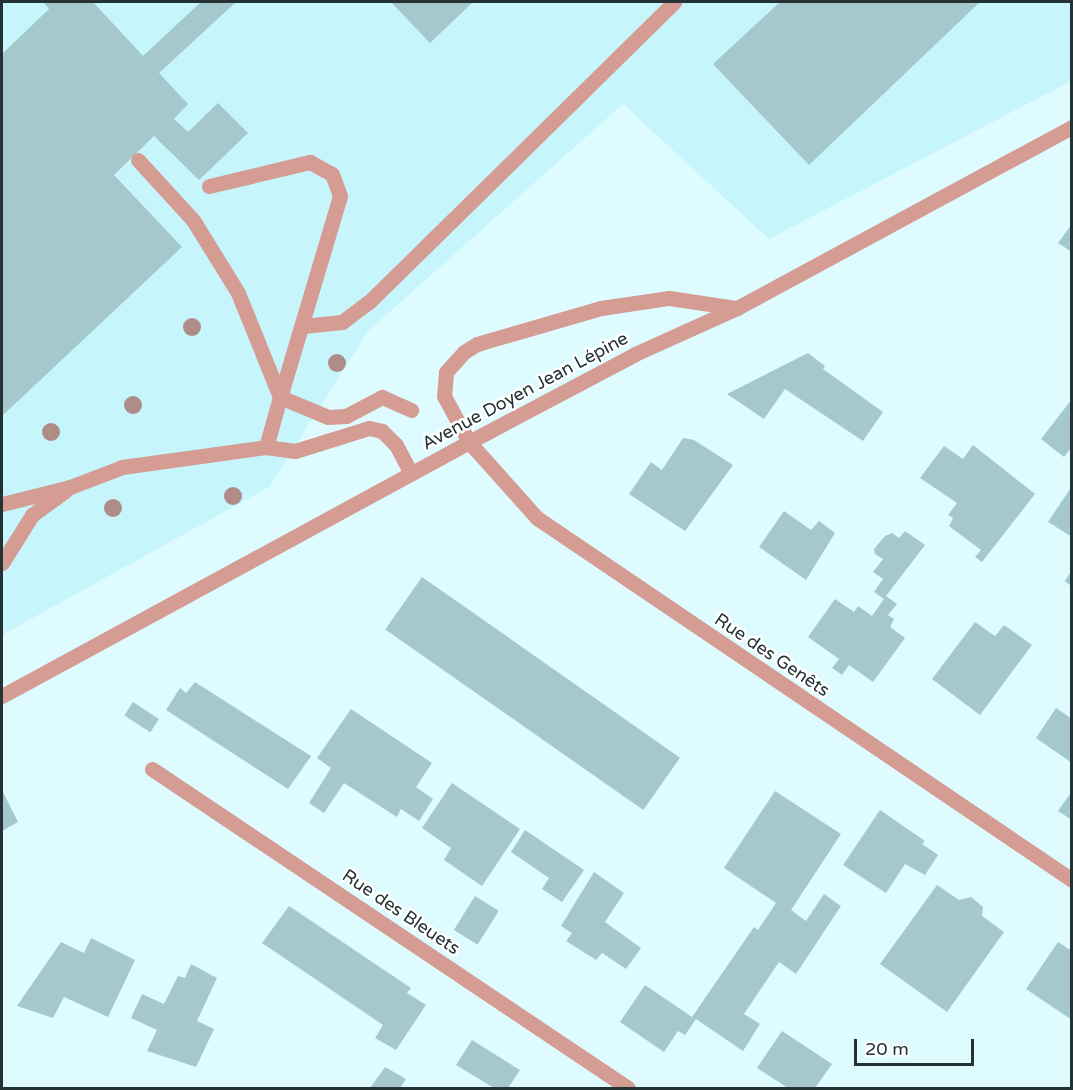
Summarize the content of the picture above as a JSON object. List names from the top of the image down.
{
  "streets": {
    "street": ["Avenue Doyen Jean Lépine", "Rue des Genêts", "Rue des Bleuets"]
  },
  "crossings": [
    ["Avenue Doyen Jean Lépine", "Rue des Genêts"]
  ],
  "scale_bar": "20 m"
}
